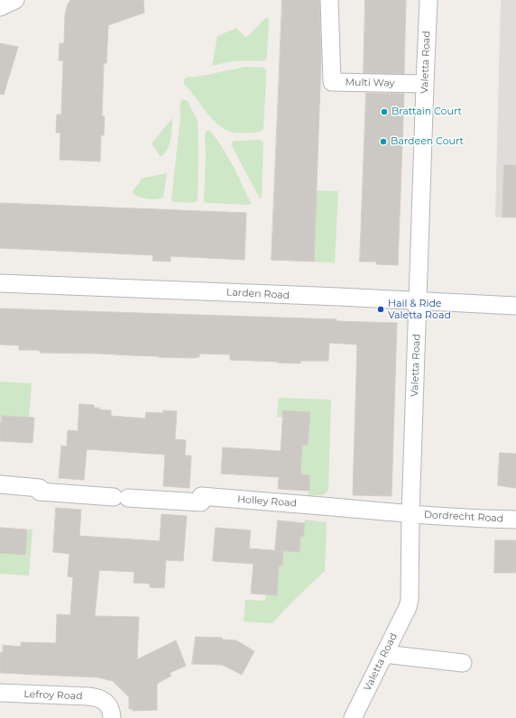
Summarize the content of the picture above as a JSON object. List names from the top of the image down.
{
  "streets": {
    "street": [
      "Valetta Road",
      "Multi Way",
      "Larden Road",
      "Holley Road",
      "Dordrecht Road",
      "Lefroy Road"
    ]
  },
  "crossings": [
    ["Valetta Road", "Multi Way"],
    ["Valetta Road", "Larden Road"],
    ["Valetta Road", "Holley Road"],
    ["Valetta Road", "Dordrecht Road"],
    ["Holley Road", "Dordrecht Road"]
  ],
  "places": ["Brattain Court", "Bardeen Court", "Hail & Ride Valetta Road"]
}
